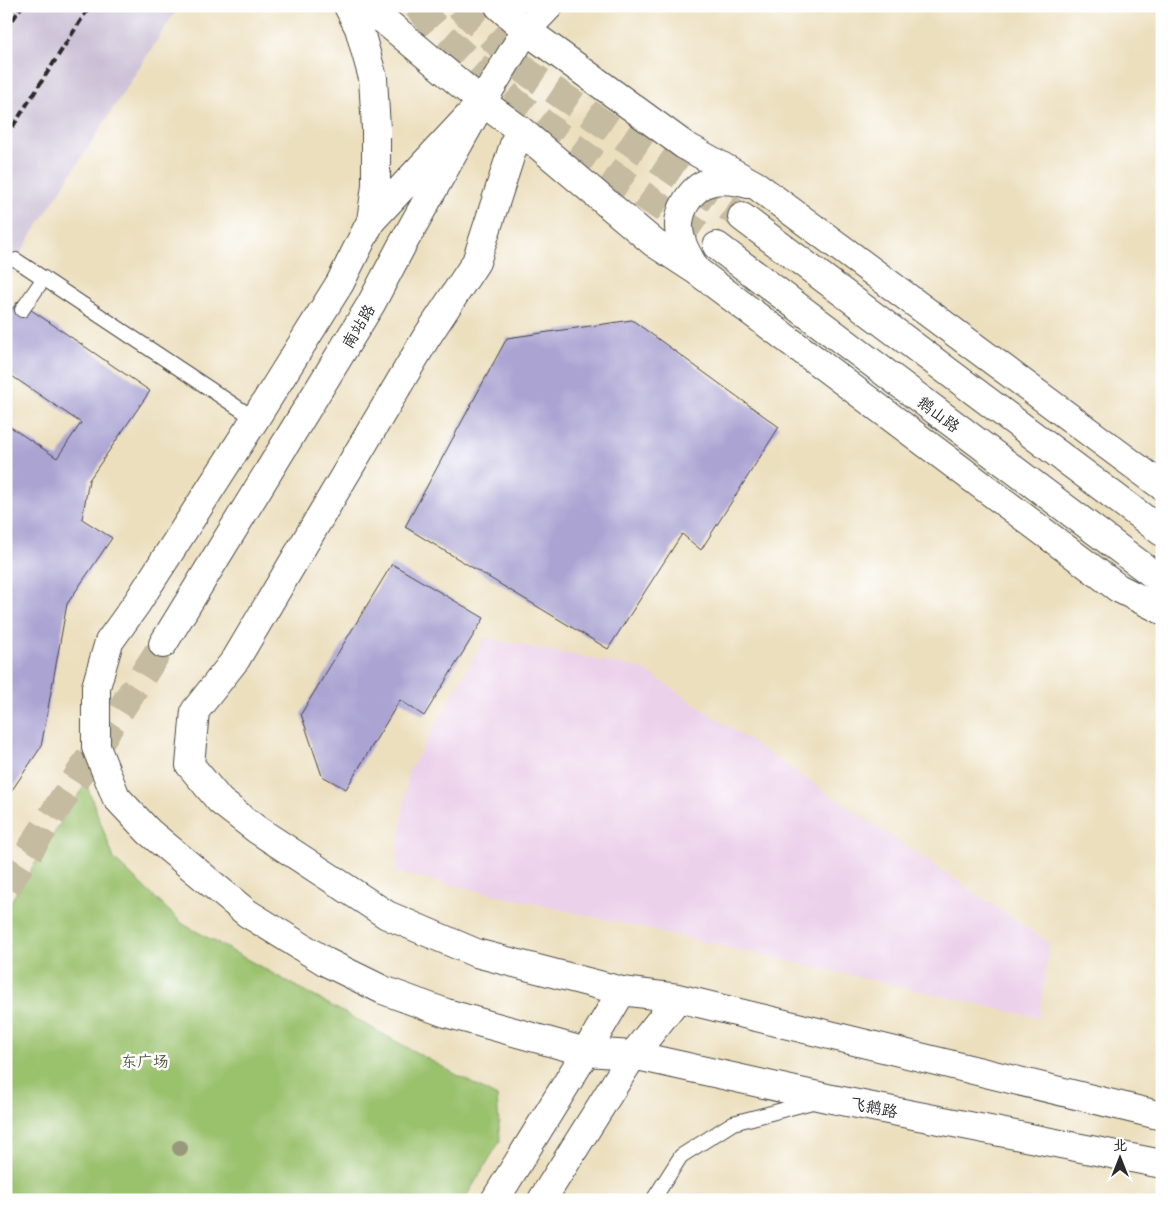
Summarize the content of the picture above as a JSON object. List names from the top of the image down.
{
  "streets": {
    "street": ["南站路", "鹅山路", "飞鹅路"]
  },
  "parks": ["东广场"],
  "north": "top"
}
